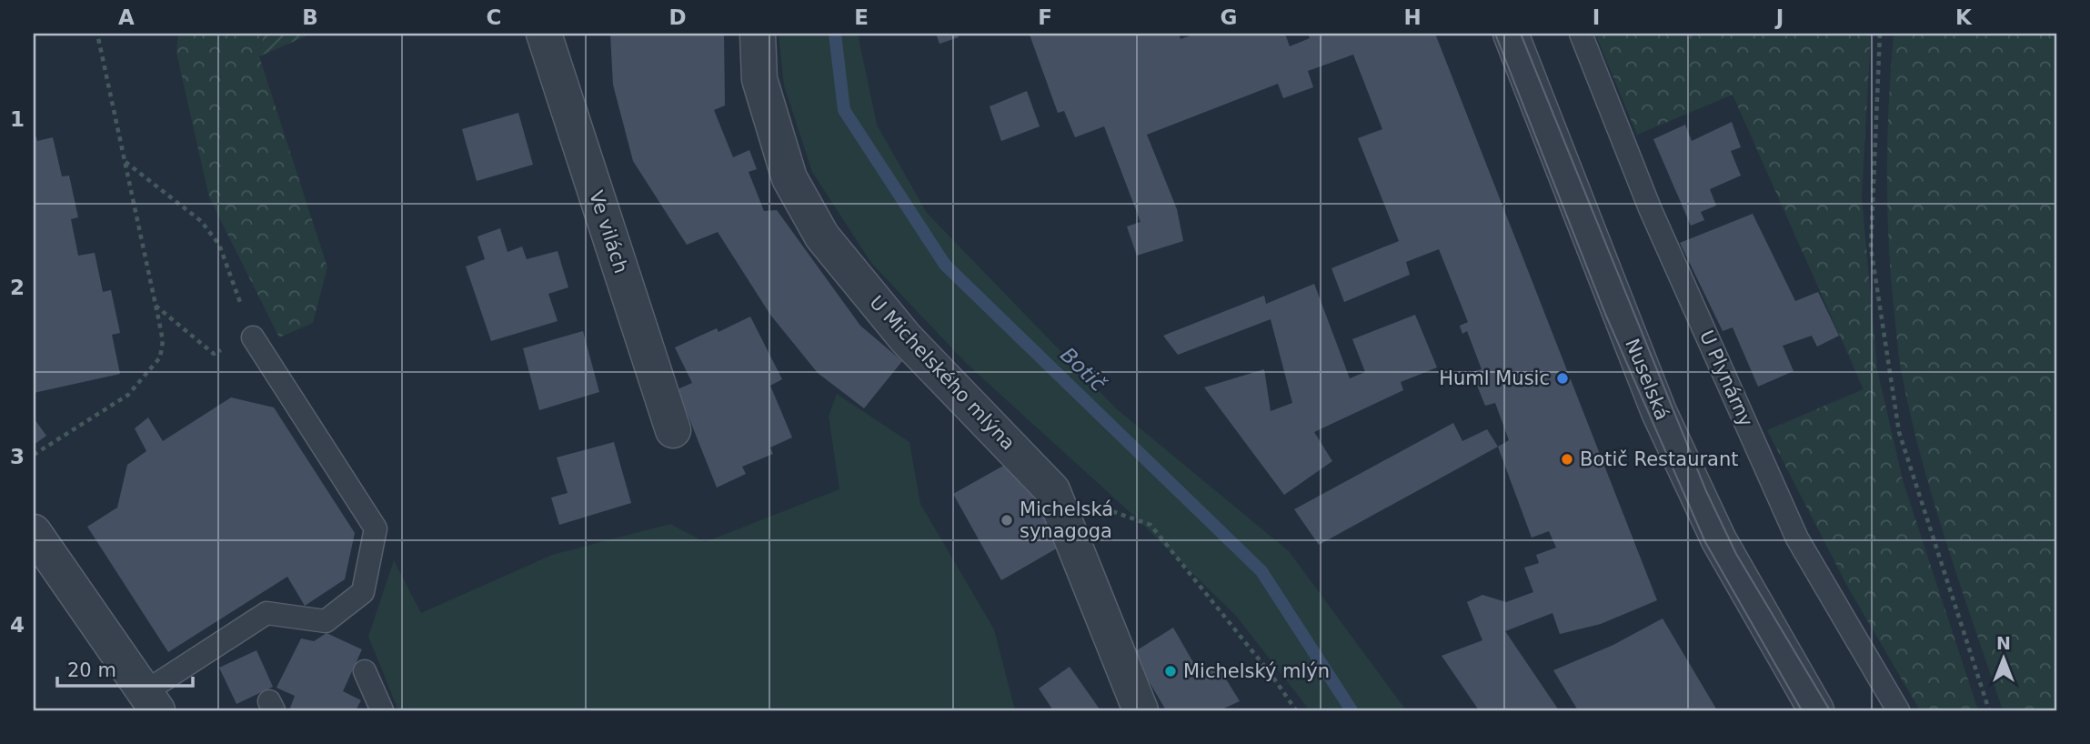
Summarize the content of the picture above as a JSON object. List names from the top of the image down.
{
  "streets": {
    "street": ["Ve vilách", "U Michelského mlýna", "Nuselská"],
    "lane": ["U Plynárny"]
  },
  "water": ["Botič"],
  "places": [
    "Huml Music",
    "Botič Restaurant",
    "Michelská synagoga",
    "Michelský mlýn"
  ],
  "scale_bar": "20 m",
  "north": "top",
  "grid": {
    "columns": [
      "A",
      "B",
      "C",
      "D",
      "E",
      "F",
      "G",
      "H",
      "I",
      "J",
      "K"
    ],
    "rows": [
      "1",
      "2",
      "3",
      "4"
    ]
  }
}
